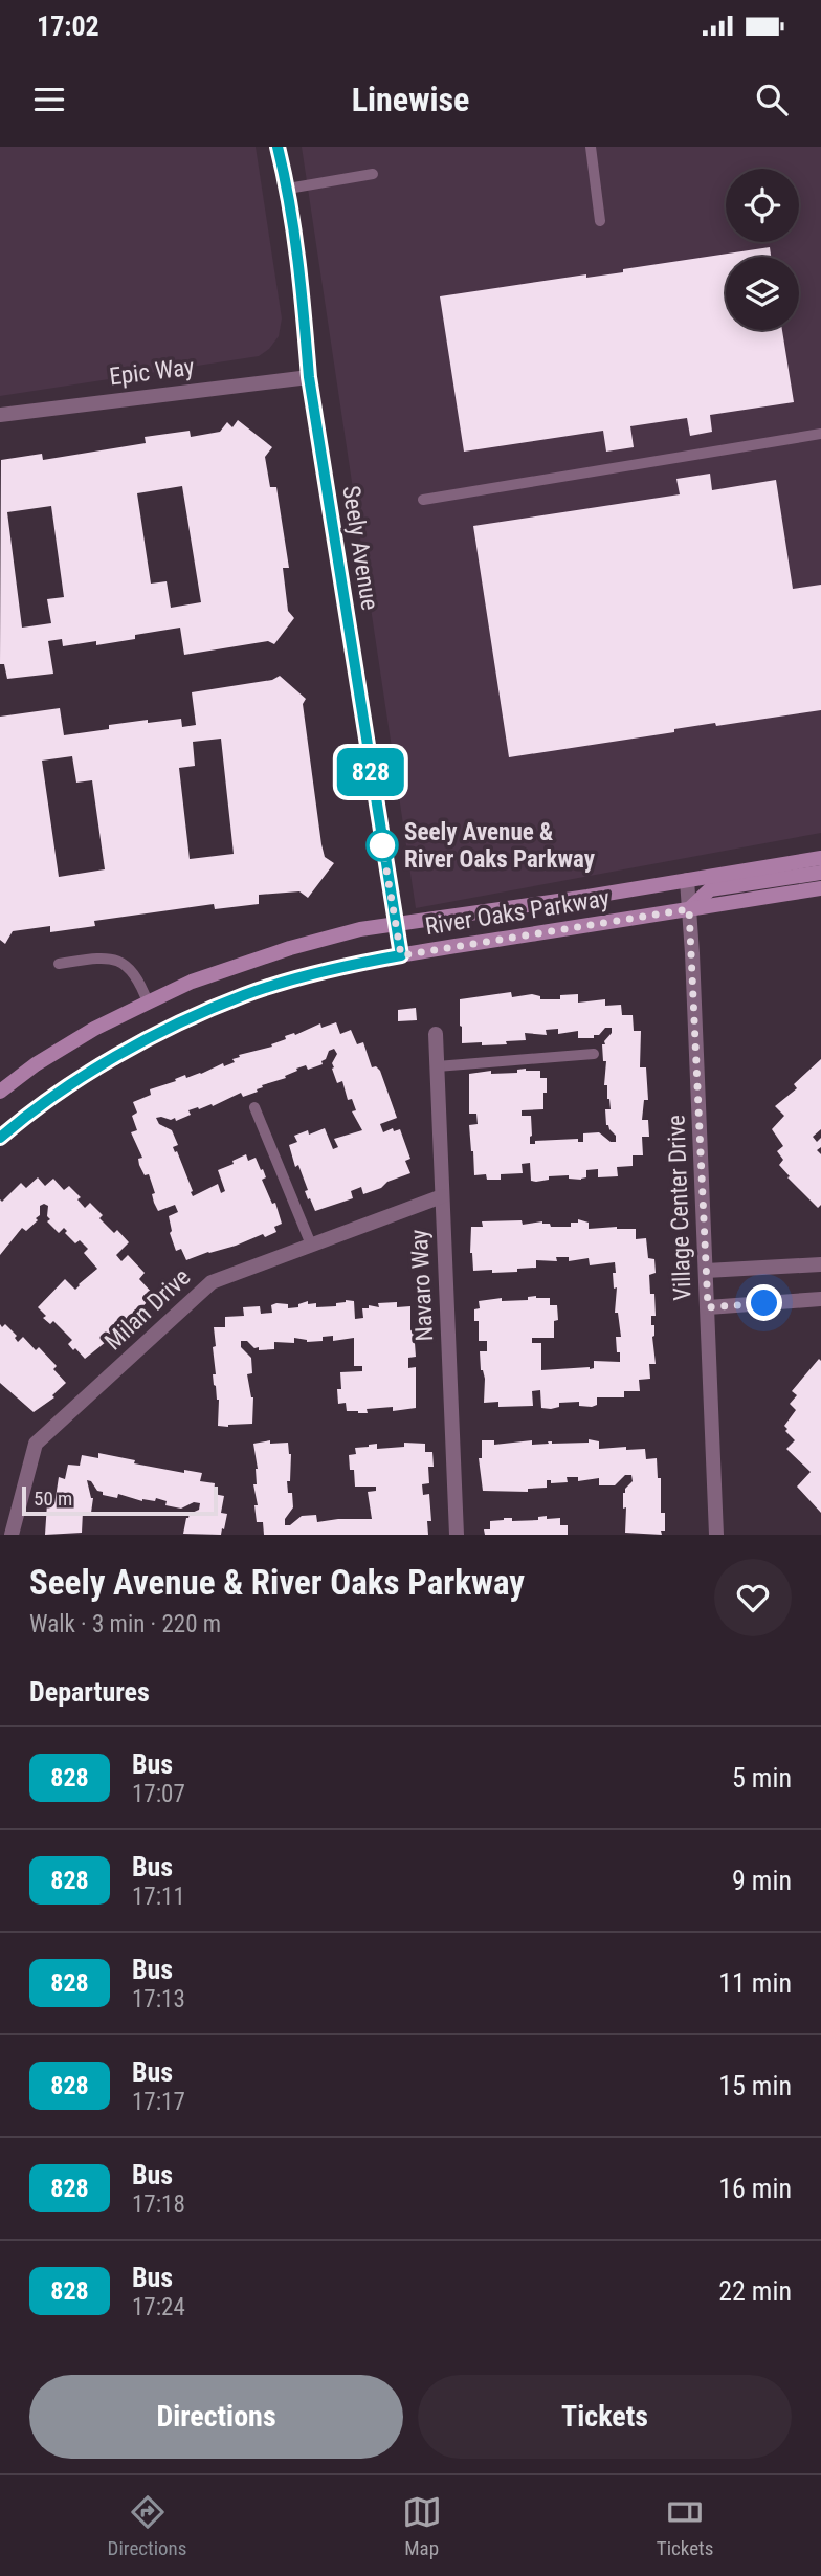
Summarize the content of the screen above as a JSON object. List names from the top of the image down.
{
  "streets": {
    "street": [
      "Epic Way",
      "Seely Avenue",
      "River Oaks Parkway",
      "Village Center Drive",
      "Navaro Way",
      "Milan Drive"
    ]
  },
  "crossings": [
    ["Epic Way", "Seely Avenue"],
    ["Seely Avenue", "River Oaks Parkway"],
    ["River Oaks Parkway", "Village Center Drive"],
    ["Navaro Way", "Milan Drive"]
  ],
  "places": ["Seely Avenue & River Oaks Parkway"],
  "lines": ["bus line 828"],
  "scale_bar": "50 m",
  "page": {
    "status": "17:02",
    "header": "Linewise",
    "on_map": "828",
    "scale": "50 m",
    "heading": [
      ["Seely Avenue & River Oaks Parkway", "Walk · 3 min · 220 m"],
      "Departures"
    ],
    "list": [
      {
        "mark": "828",
        "name": "Bus",
        "note": "17:07",
        "value": "5 min"
      },
      {
        "mark": "828",
        "name": "Bus",
        "note": "17:11",
        "value": "9 min"
      },
      {
        "mark": "828",
        "name": "Bus",
        "note": "17:13",
        "value": "11 min"
      },
      {
        "mark": "828",
        "name": "Bus",
        "note": "17:17",
        "value": "15 min"
      },
      {
        "mark": "828",
        "name": "Bus",
        "note": "17:18",
        "value": "16 min"
      },
      {
        "mark": "828",
        "name": "Bus",
        "note": "17:24",
        "value": "22 min"
      }
    ],
    "buttons": ["Directions", "Tickets"],
    "tabs": ["Directions", "Map", "Tickets"]
  }
}
